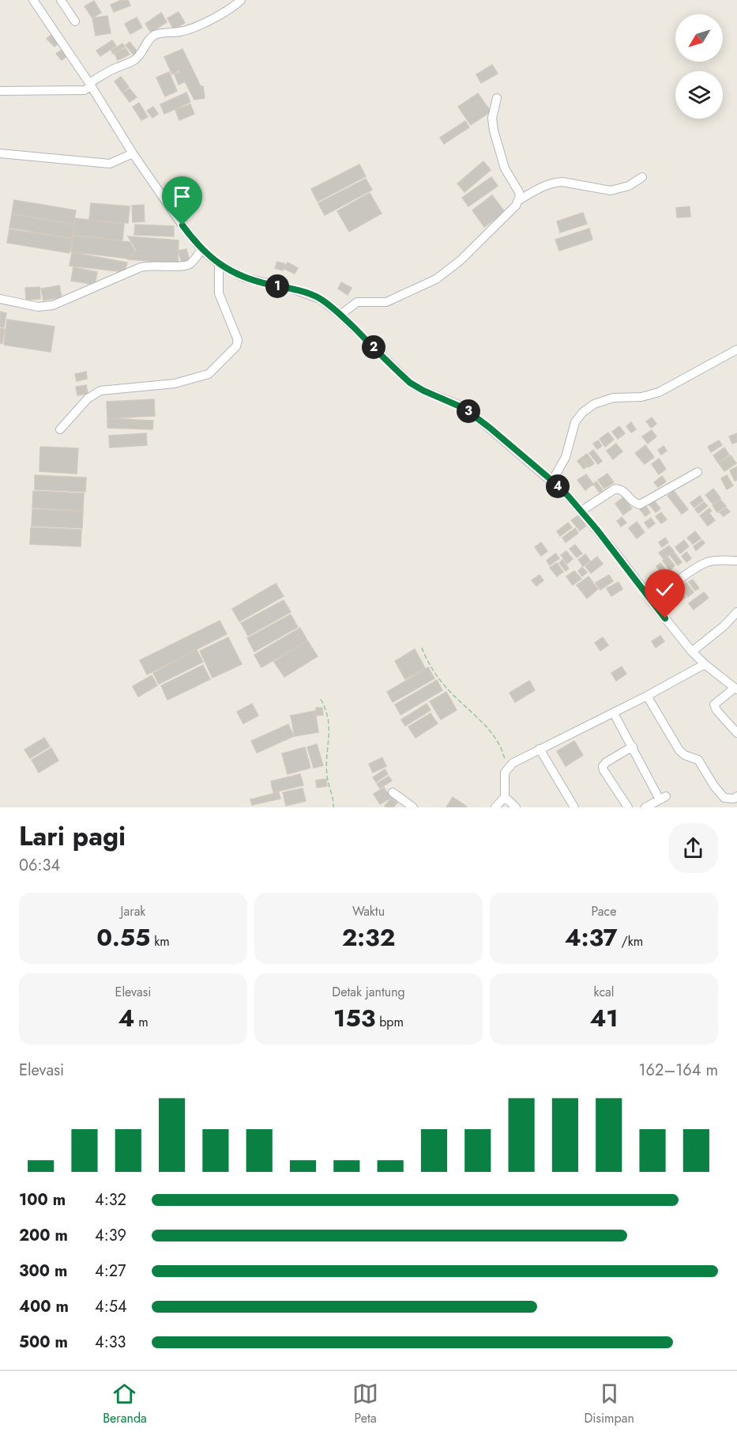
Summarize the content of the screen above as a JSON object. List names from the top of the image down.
{
  "north": "bottom left",
  "page": {
    "pins": [
      "1",
      "2",
      "3",
      "4"
    ],
    "heading": ["Lari pagi", "06:34"],
    "stats": [
      ["Jarak", "0.55 km"],
      ["Waktu", "2:32"],
      ["Pace", "4:37 /km"],
      ["Elevasi", "4 m"],
      ["Detak jantung", "153 bpm"],
      ["kcal", "41"]
    ],
    "chart": ["Elevasi", "162–164 m"],
    "list": [
      {
        "name": "100 m",
        "note": "4:32"
      },
      {
        "name": "200 m",
        "note": "4:39"
      },
      {
        "name": "300 m",
        "note": "4:27"
      },
      {
        "name": "400 m",
        "note": "4:54"
      },
      {
        "name": "500 m",
        "note": "4:33"
      }
    ],
    "tabs": ["Beranda", "Peta", "Disimpan"]
  }
}
